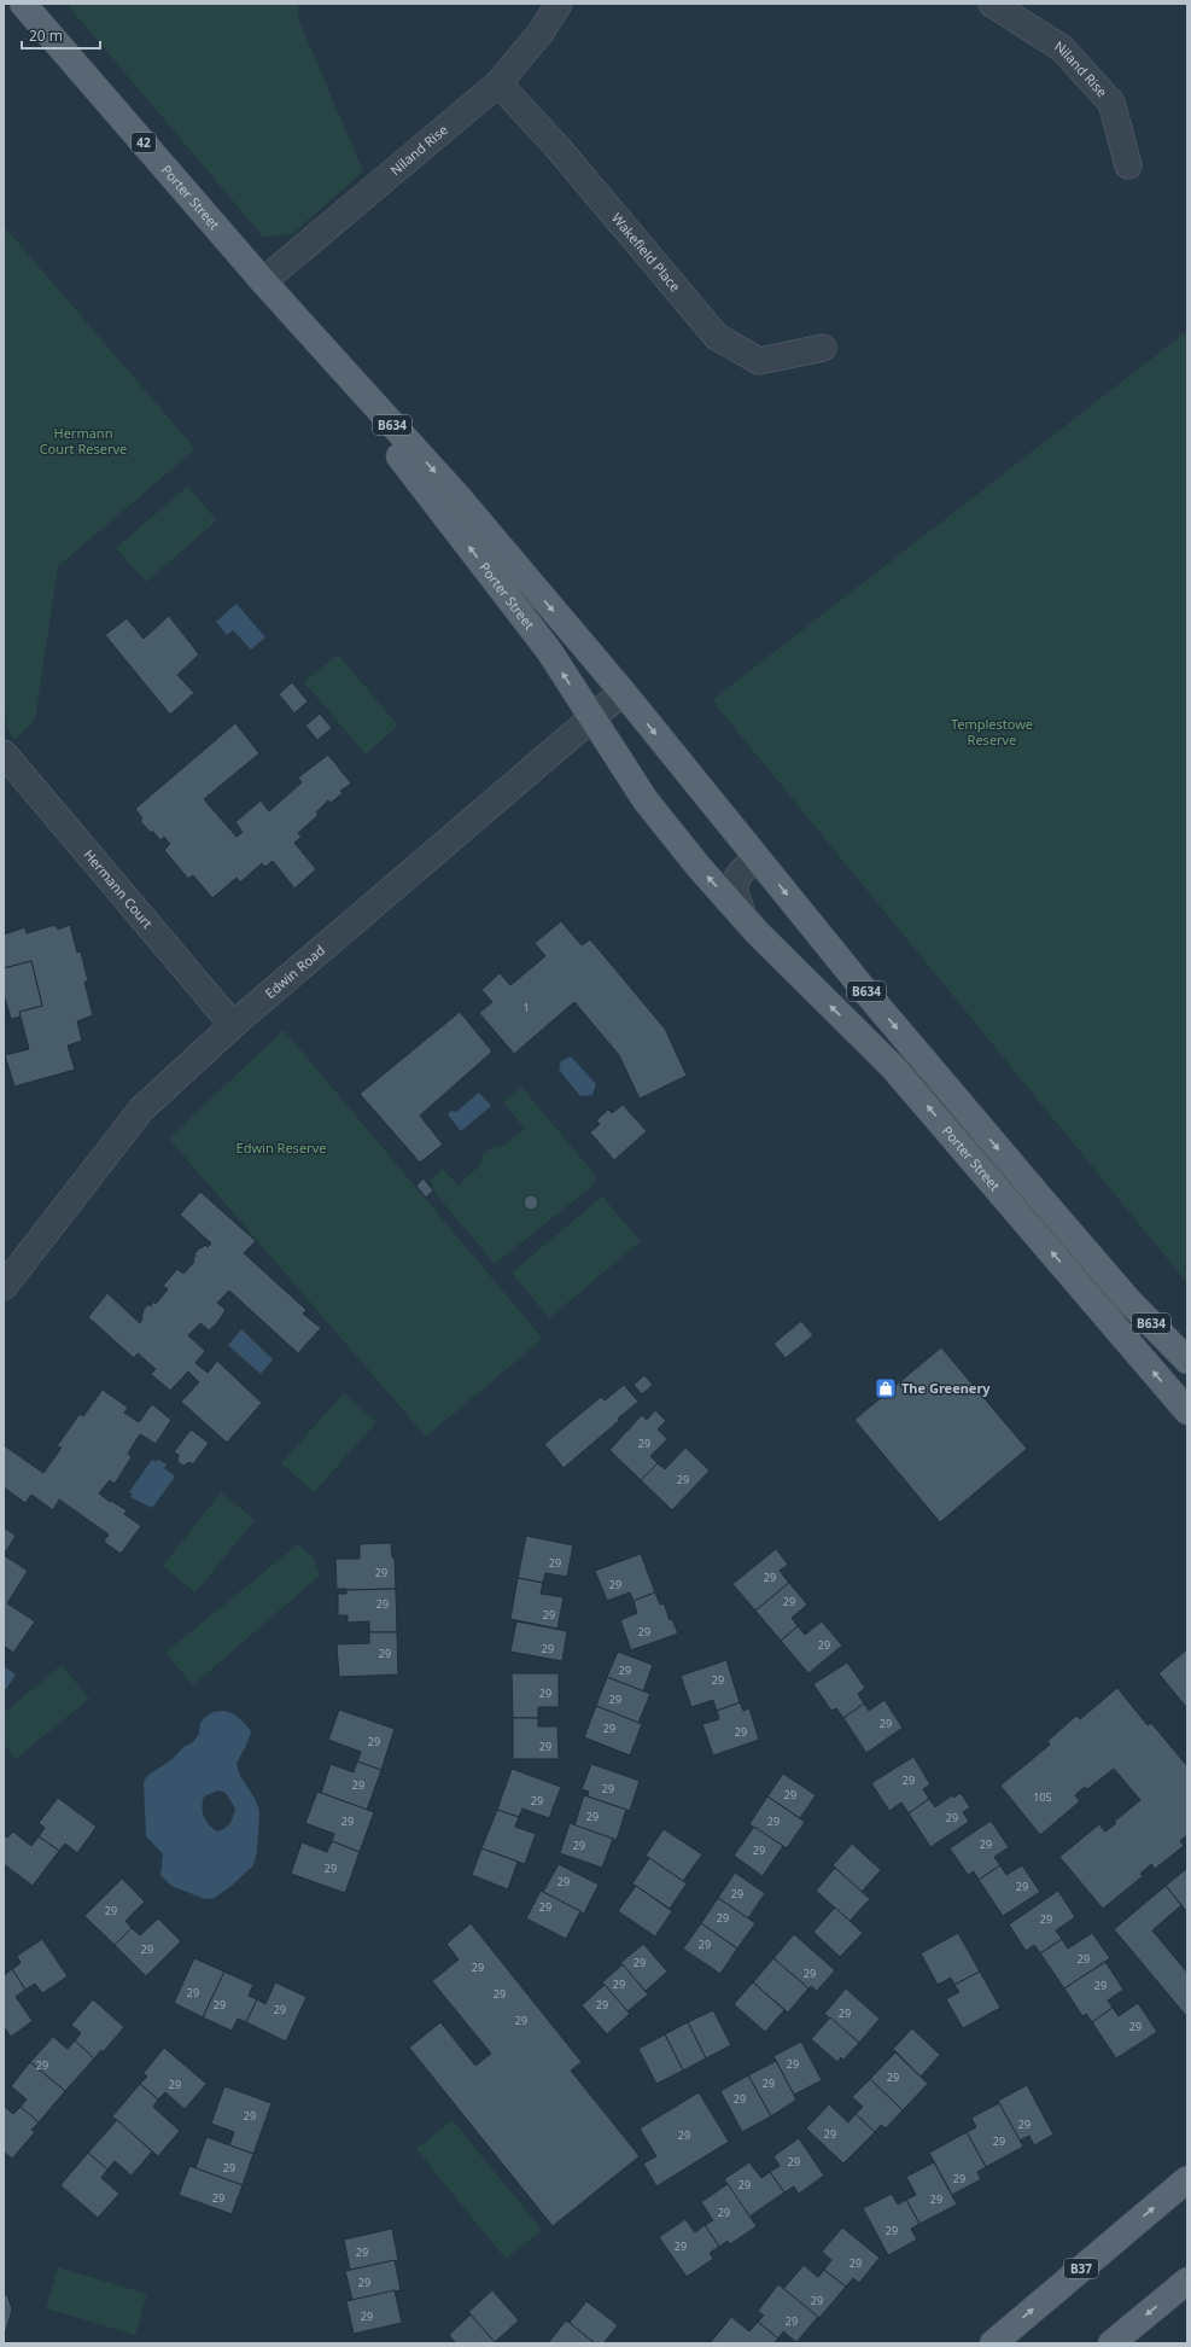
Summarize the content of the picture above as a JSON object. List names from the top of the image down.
{
  "streets": {
    "main road": [
      "42",
      "Porter Street",
      "B634",
      "B37"
    ],
    "street": [
      "Niland Rise",
      "Wakefield Place",
      "Hermann Court",
      "Edwin Road"
    ]
  },
  "crossings": [
    ["Niland Rise", "Porter Street"],
    ["Niland Rise", "Wakefield Place"],
    ["Porter Street", "Edwin Road"],
    ["Hermann Court", "Edwin Road"]
  ],
  "parks": ["Hermann Court Reserve", "Templestowe Reserve", "Edwin Reserve"],
  "places": {
    "shop": ["The Greenery"]
  },
  "house_numbers": [
    "1",
    "29",
    "29",
    "29",
    "29",
    "29",
    "29",
    "29",
    "29",
    "29",
    "29",
    "29",
    "29",
    "29",
    "29",
    "29",
    "29",
    "29",
    "29",
    "29",
    "29",
    "29",
    "29",
    "29",
    "29",
    "29",
    "29",
    "105",
    "29",
    "29",
    "29",
    "29",
    "29",
    "29",
    "29",
    "29",
    "29",
    "29",
    "29",
    "29",
    "29",
    "29",
    "29",
    "29",
    "29",
    "29",
    "29",
    "29",
    "29",
    "29",
    "29",
    "29",
    "29",
    "29",
    "29",
    "29",
    "29",
    "29",
    "29",
    "29",
    "29",
    "29",
    "29",
    "29",
    "29",
    "29",
    "29",
    "29",
    "29",
    "29",
    "29",
    "29",
    "29",
    "29",
    "29",
    "29",
    "29",
    "29",
    "29",
    "29",
    "29",
    "29",
    "29",
    "29",
    "29",
    "29"
  ],
  "scale_bar": "20 m"
}
